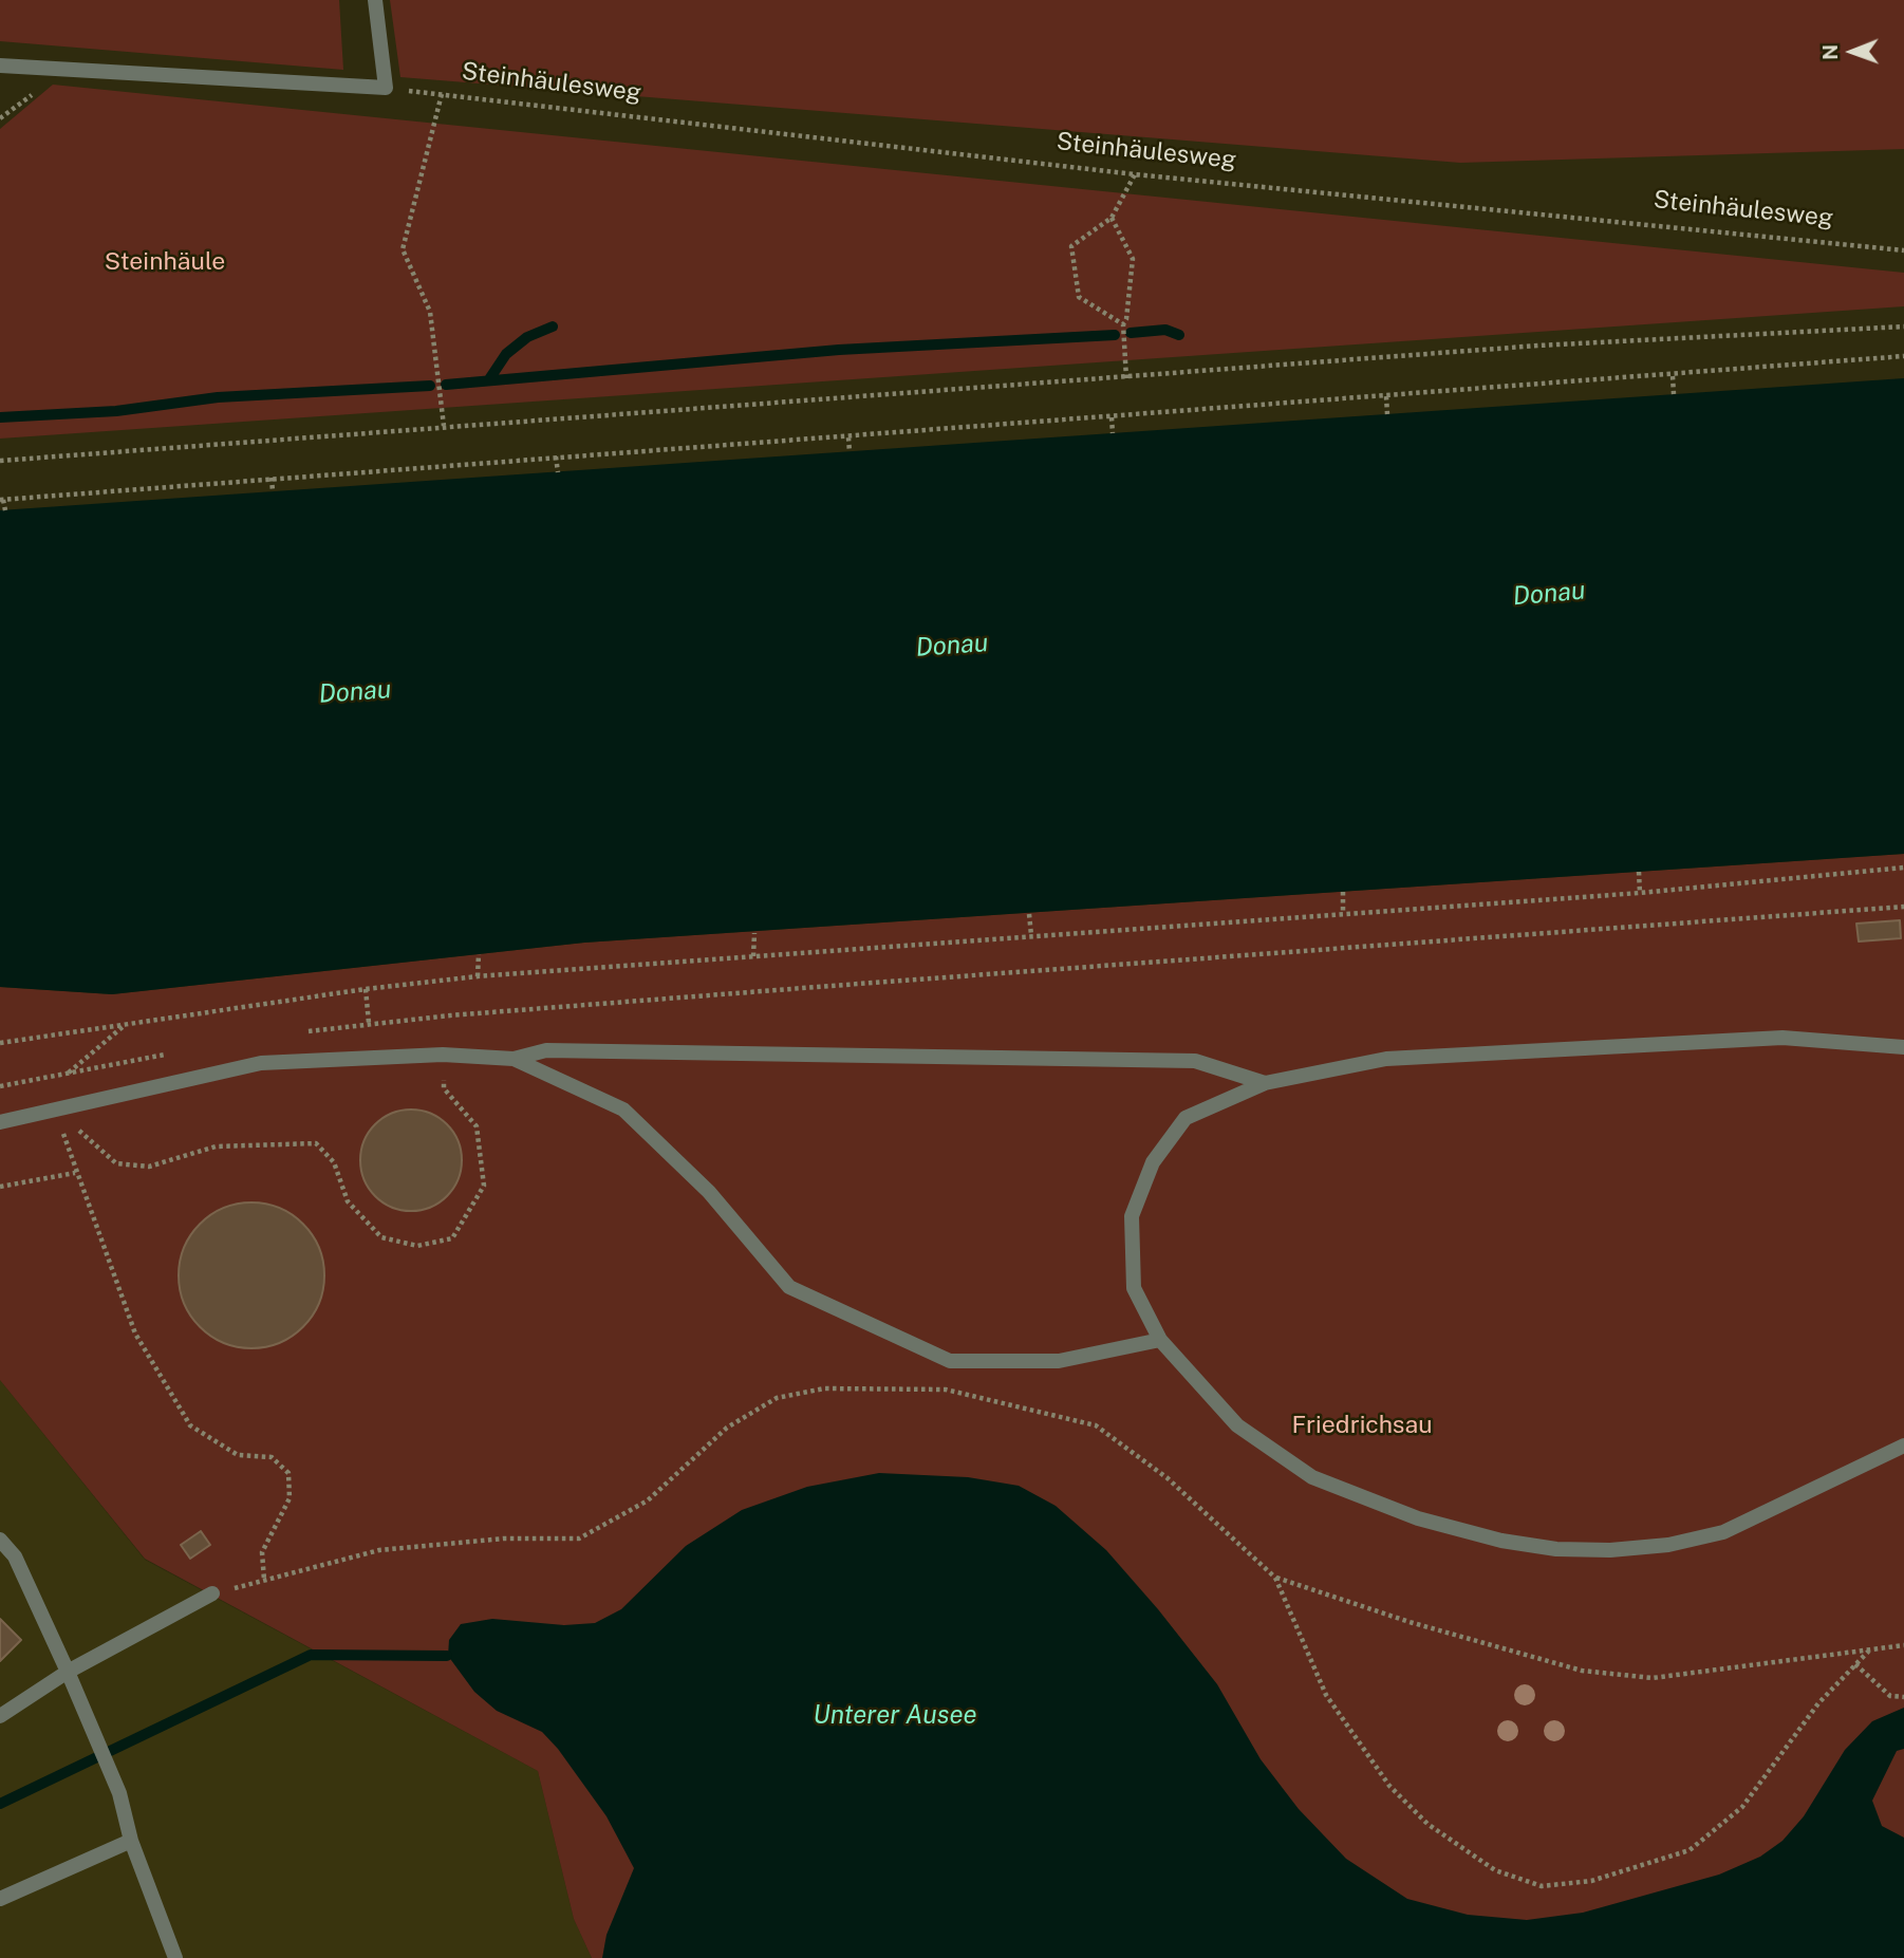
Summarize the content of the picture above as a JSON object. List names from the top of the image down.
{
  "streets": {
    "path": ["Steinhäulesweg"]
  },
  "water": ["Donau", "Unterer Ausee"],
  "parks": ["Steinhäule", "Friedrichsau"],
  "north": "left"
}
